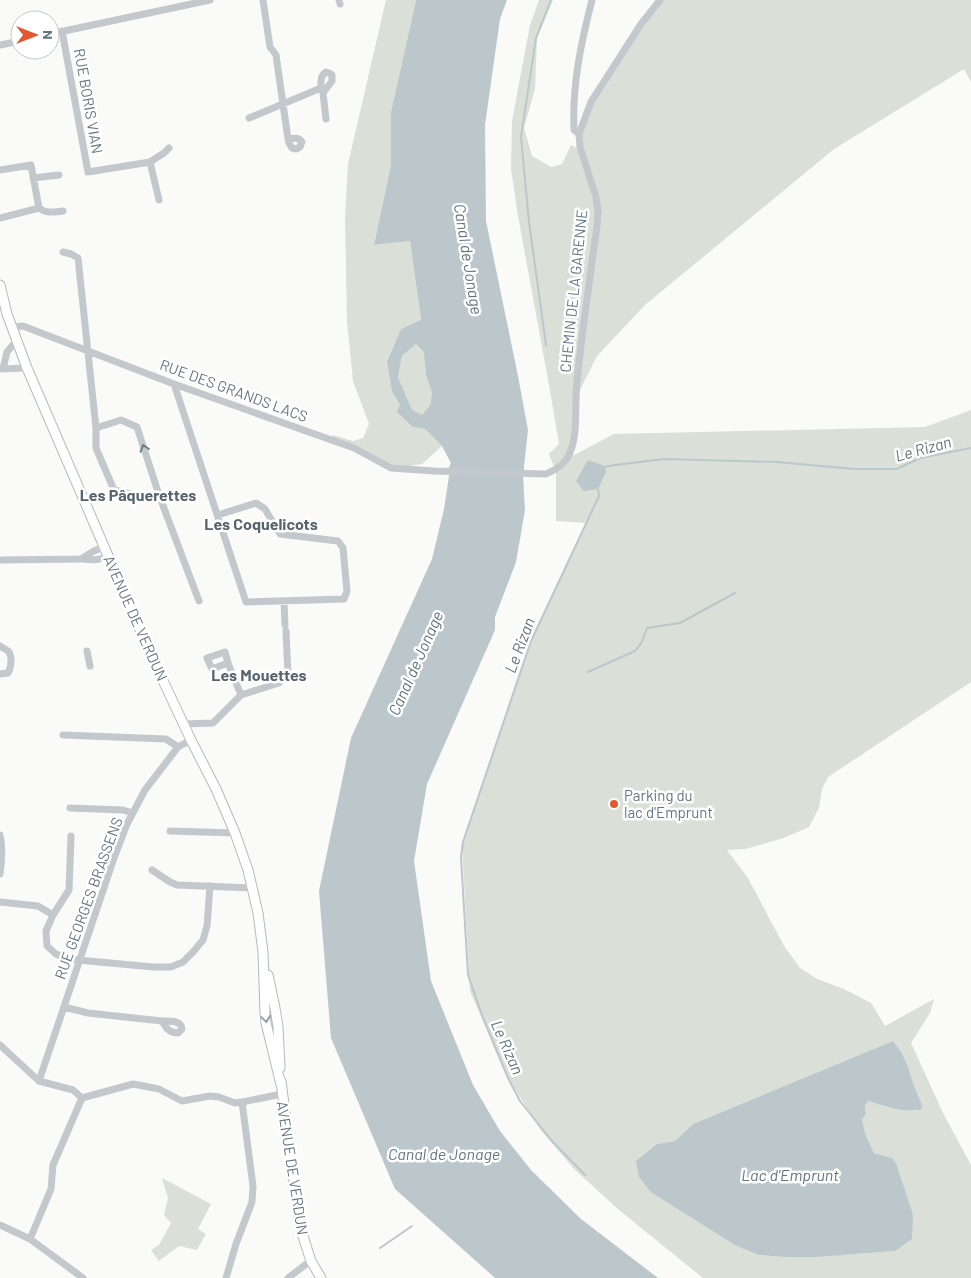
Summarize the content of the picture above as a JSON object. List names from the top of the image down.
{
  "streets": {
    "main road": ["AVENUE DE VERDUN"],
    "street": [
      "RUE BORIS VIAN",
      "CHEMIN DE LA GARENNE",
      "RUE DES GRANDS LACS",
      "RUE GEORGES BRASSENS"
    ]
  },
  "crossings": [
    ["CHEMIN DE LA GARENNE", "RUE DES GRANDS LACS"],
    ["RUE DES GRANDS LACS", "AVENUE DE VERDUN"],
    ["AVENUE DE VERDUN", "RUE GEORGES BRASSENS"]
  ],
  "districts": ["Les Pâquerettes", "Les Coquelicots", "Les Mouettes"],
  "water": ["Canal de Jonage", "Le Rizan", "Lac d'Emprunt"],
  "places": ["Parking du lac d'Emprunt"],
  "north": "right"
}
